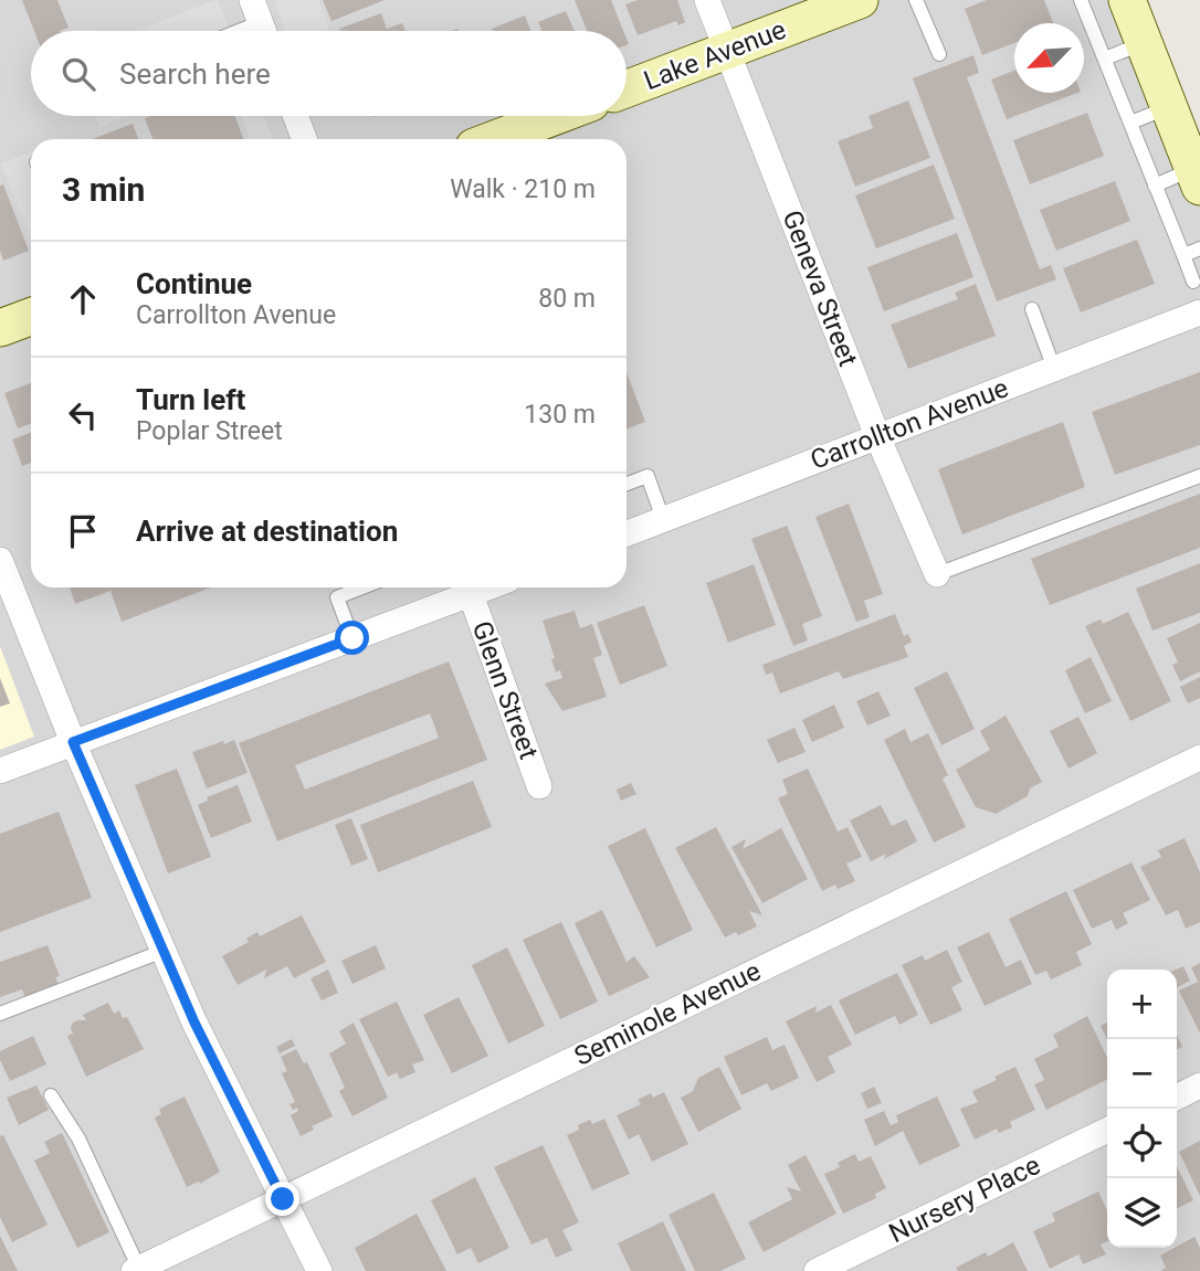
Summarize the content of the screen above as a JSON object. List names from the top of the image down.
{
  "streets": {
    "main road": ["Lake Avenue"],
    "street": [
      "Geneva Street",
      "Carrollton Avenue",
      "Glenn Street",
      "Seminole Avenue",
      "Nursery Place"
    ]
  },
  "crossings": [
    ["Lake Avenue", "Geneva Street"],
    ["Geneva Street", "Carrollton Avenue"]
  ],
  "north": "bottom left",
  "page": {
    "search": "Search here",
    "heading": ["3 min", "Walk · 210 m"],
    "list": [
      ["Continue", "Carrollton Avenue", "80 m"],
      ["Turn left", "Poplar Street", "130 m"],
      "Arrive at destination"
    ],
    "map_buttons": ["+", "−"]
  }
}
